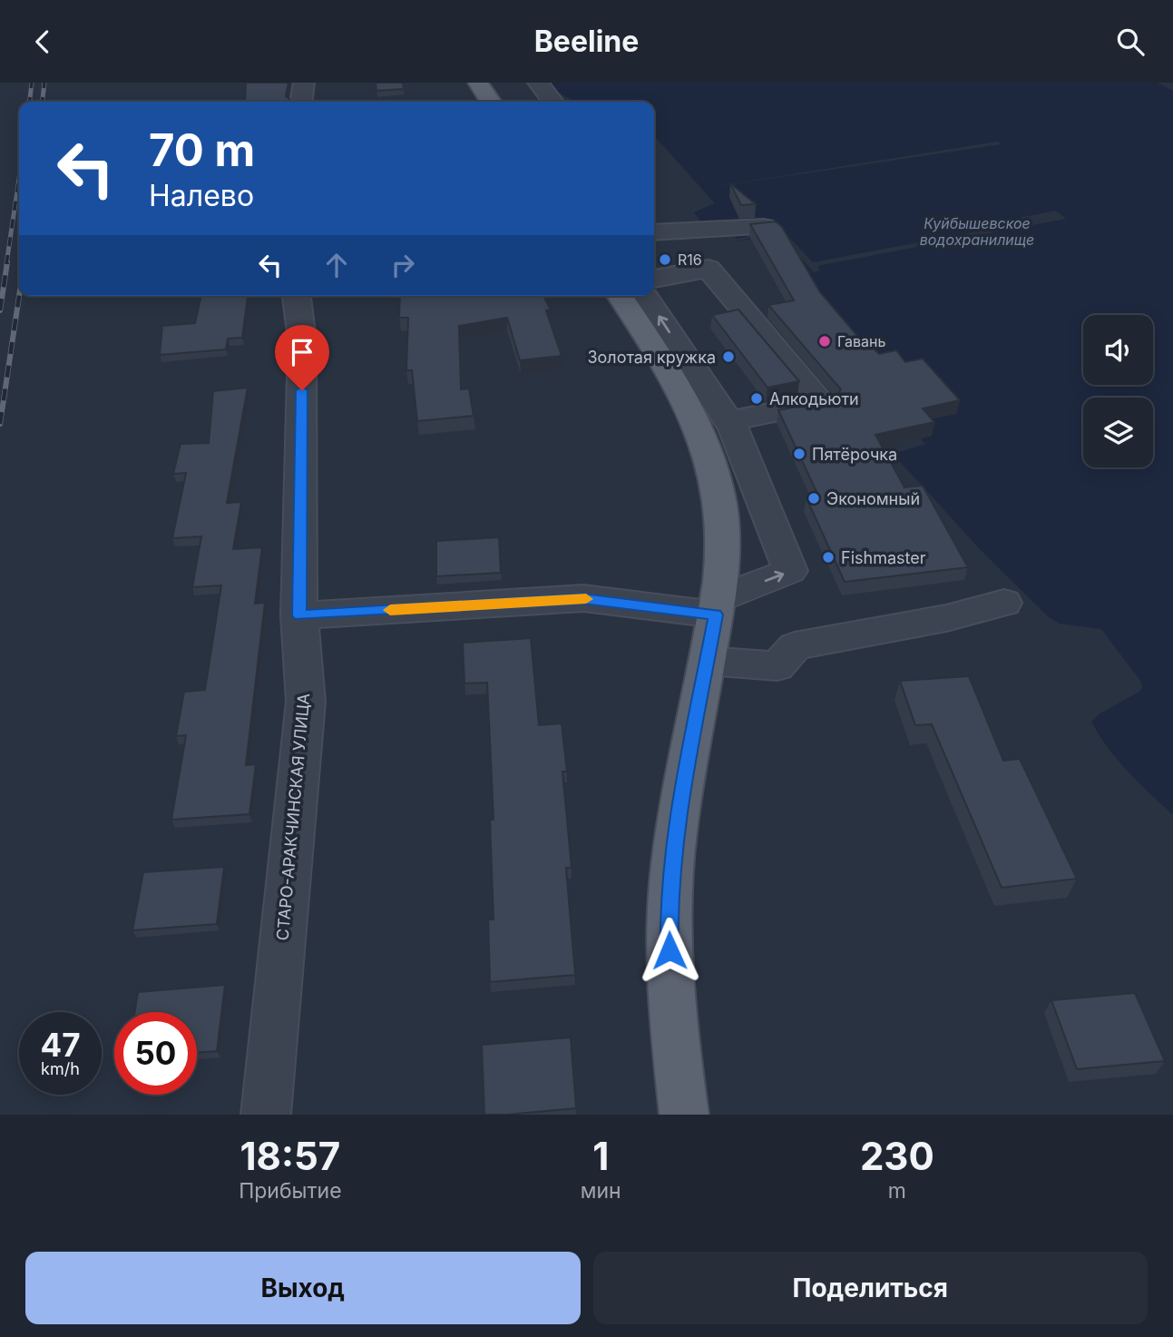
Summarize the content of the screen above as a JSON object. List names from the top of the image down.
{
  "streets": {
    "street": ["СТАРО-АРАКЧИНСКАЯ УЛИЦА"]
  },
  "water": ["Куйбышевское водохранилище"],
  "places": [
    "R16",
    "Гавань",
    "Золотая кружка",
    "Алкодьюти",
    "Пятёрочка",
    "Экономный",
    "Fishmaster"
  ],
  "page": {
    "header": "Beeline",
    "turn": ["70 m", "Налево"],
    "speed": "47 km/h",
    "limit": "50",
    "eta": [
      "18:57",
      "Прибытие",
      "1",
      "мин",
      "230",
      "m"
    ],
    "buttons": ["Выход", "Поделиться"]
  }
}
